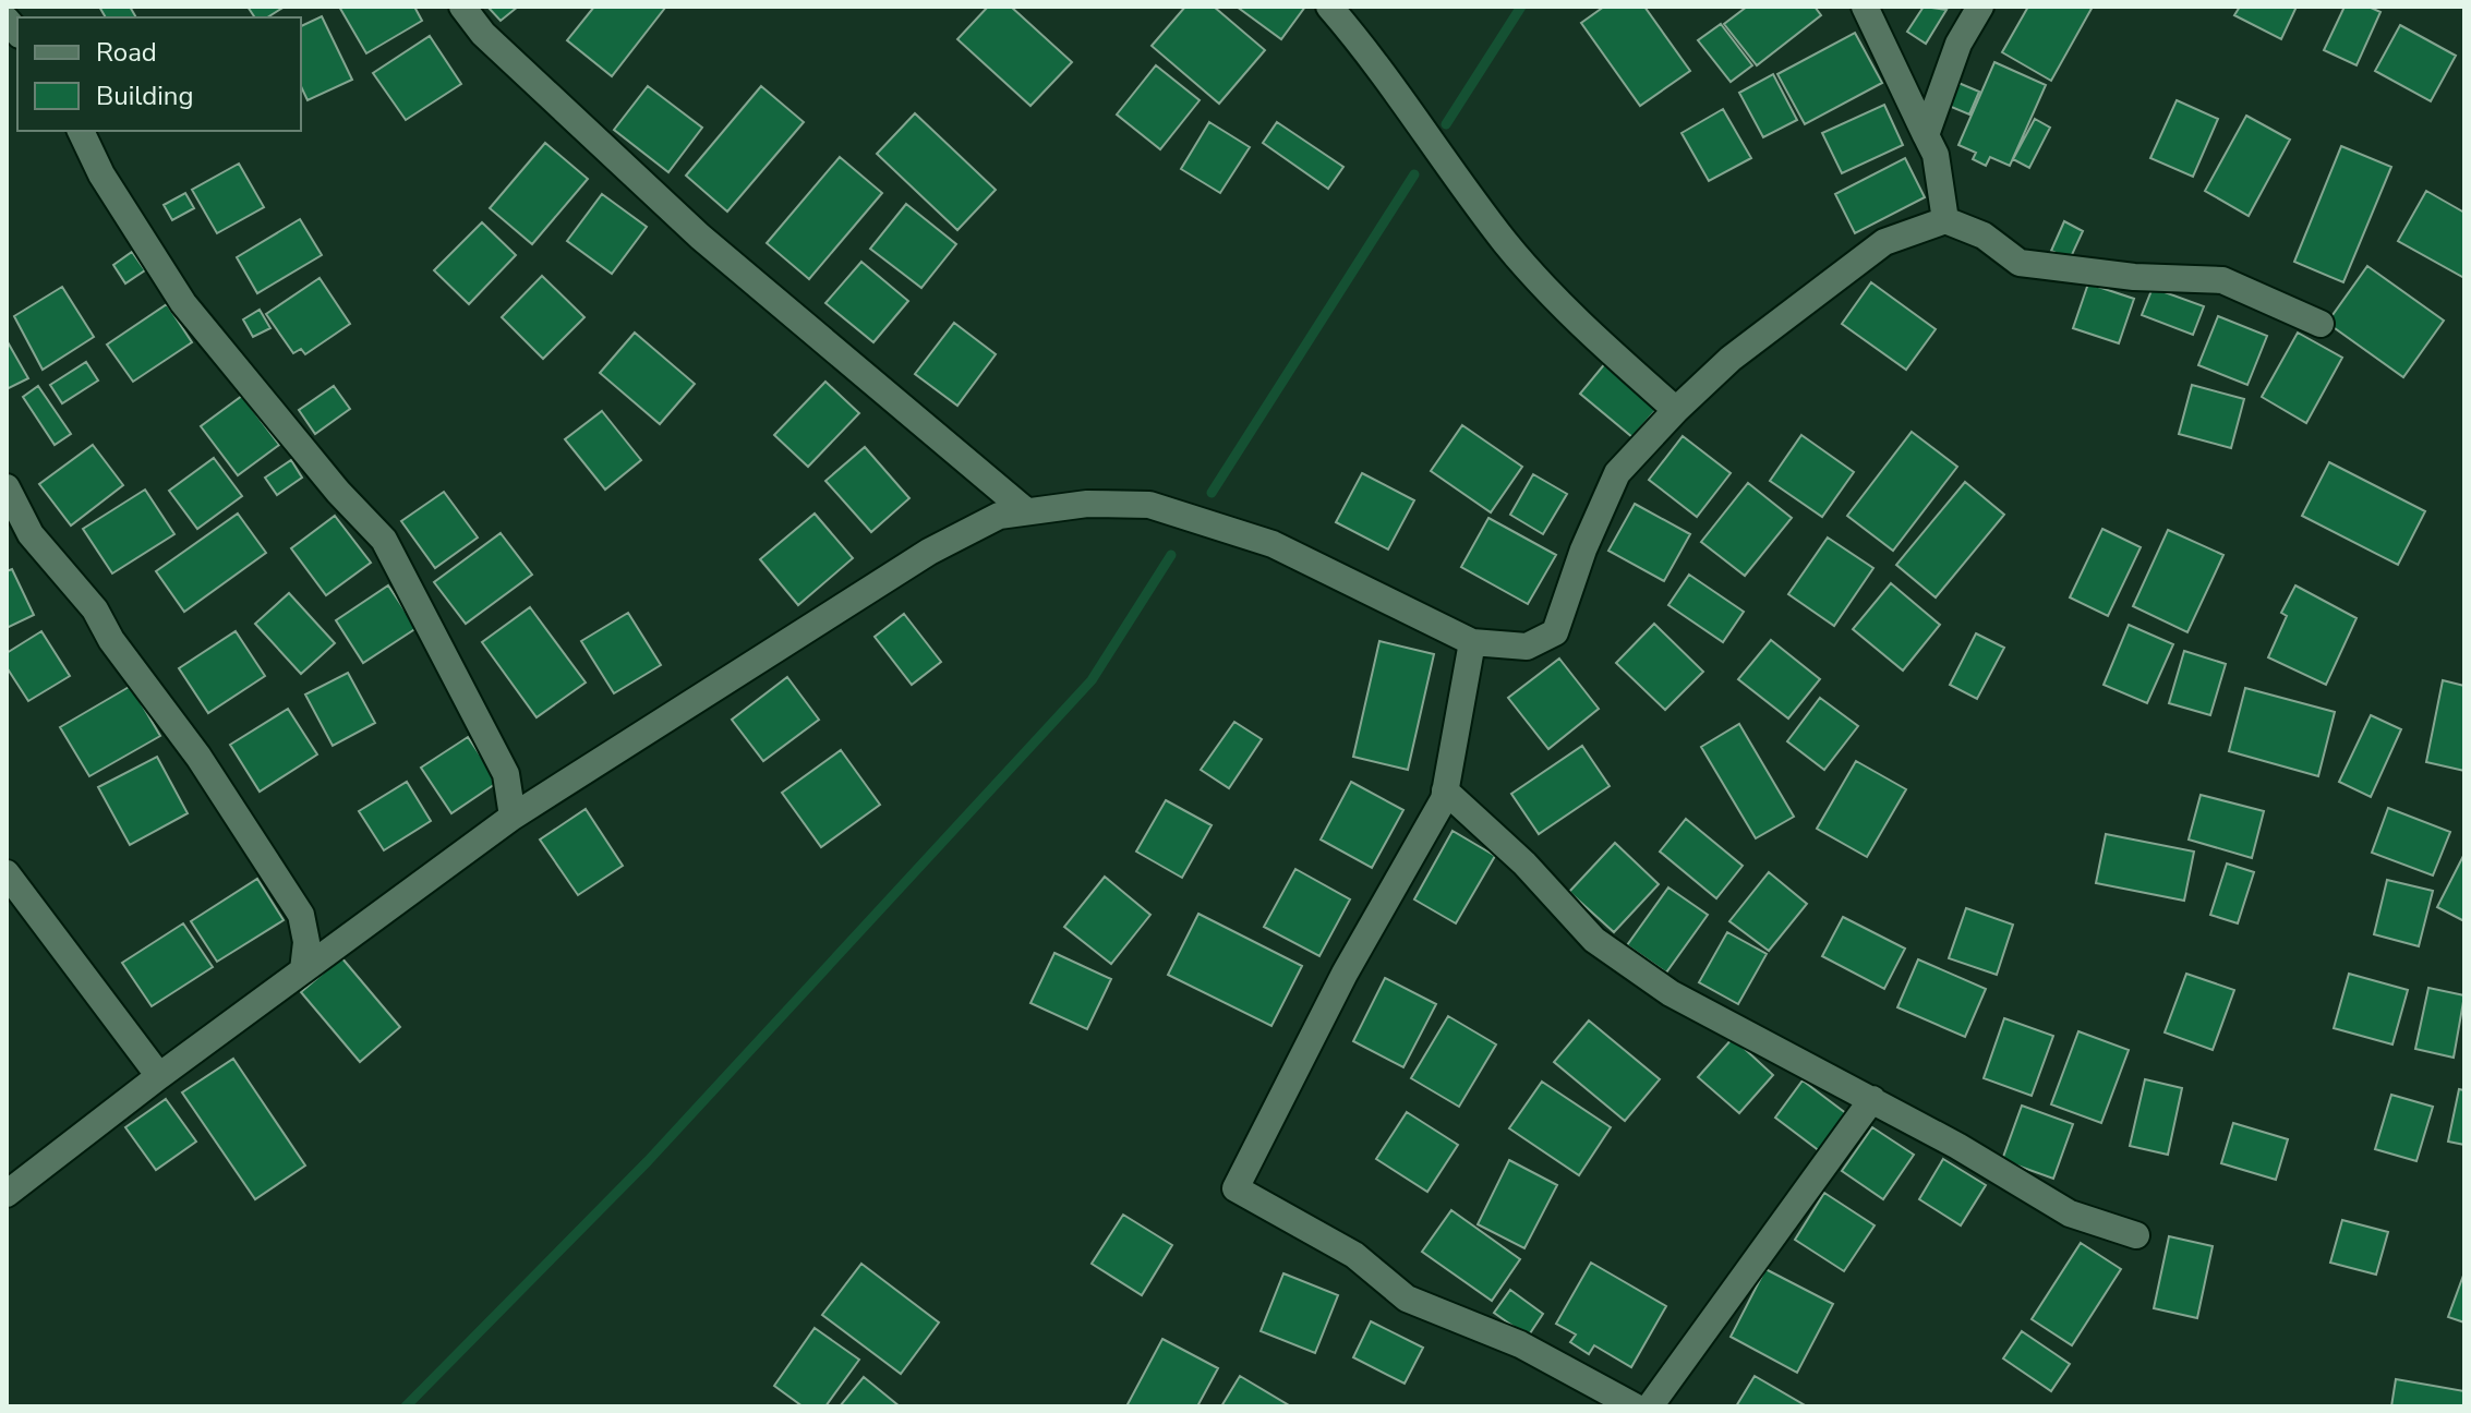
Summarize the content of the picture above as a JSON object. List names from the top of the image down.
{
  "legend": ["Road", "Building"]
}
